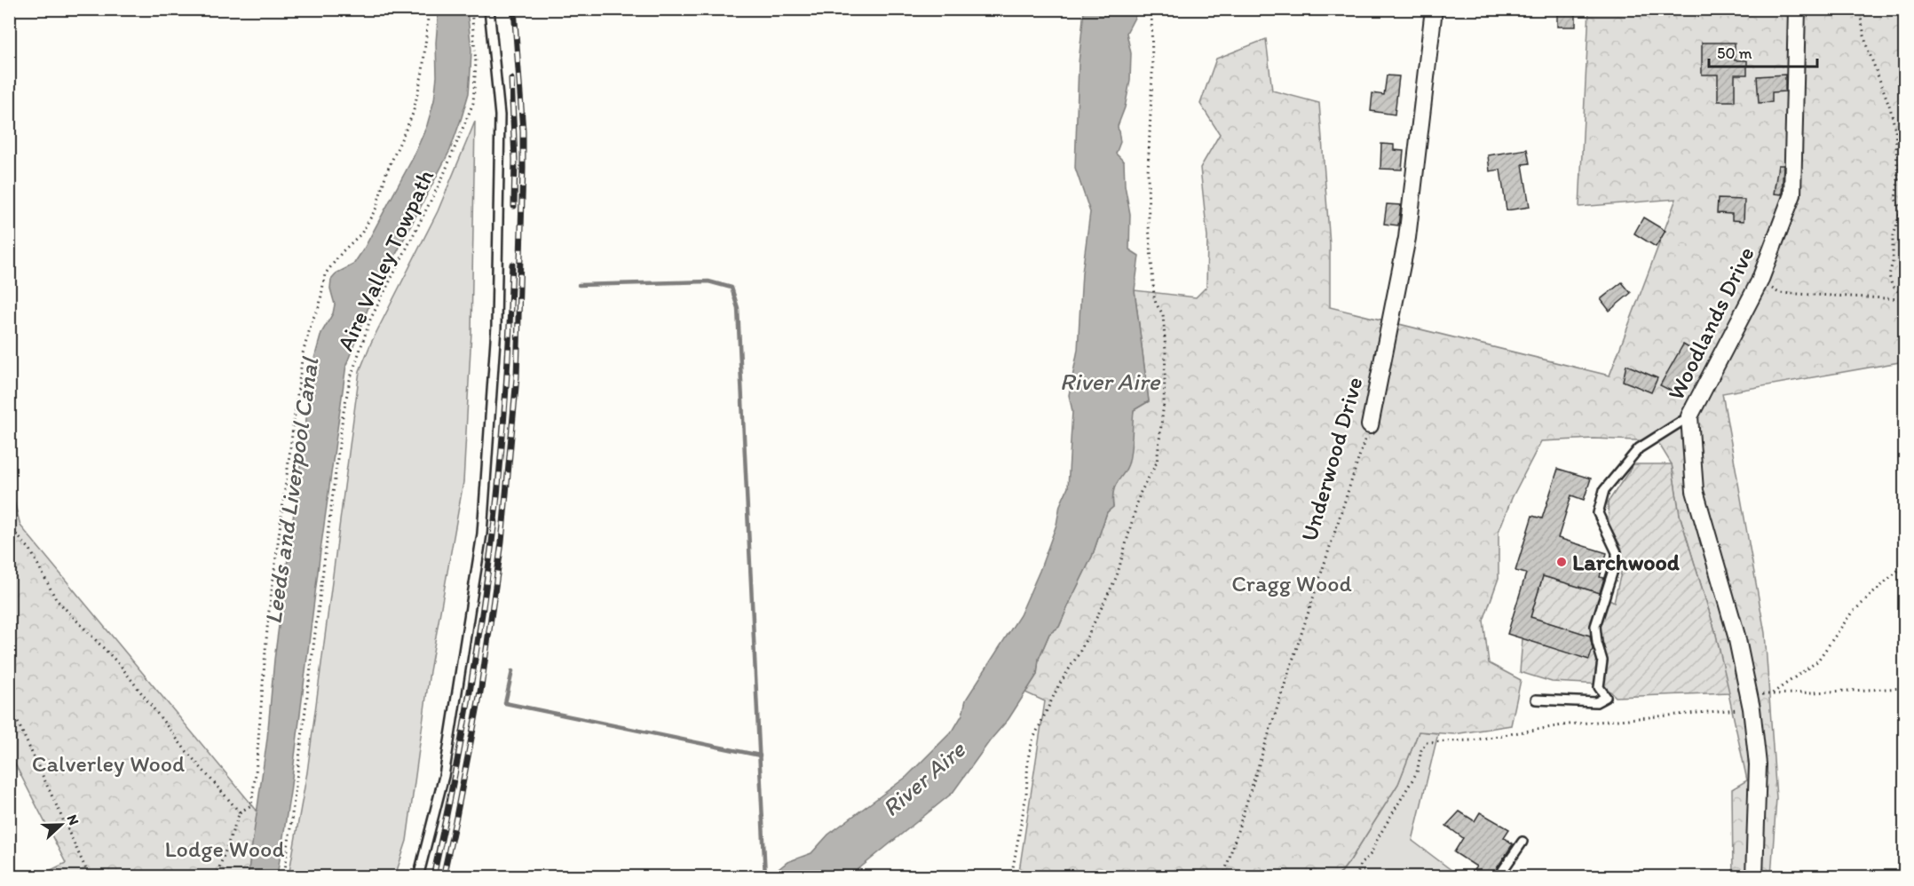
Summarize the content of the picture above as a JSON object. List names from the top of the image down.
{
  "streets": {
    "street": ["Woodlands Drive", "Underwood Drive"],
    "path": ["Aire Valley Towpath"]
  },
  "water": ["River Aire", "Leeds and Liverpool Canal"],
  "parks": ["Cragg Wood", "Calverley Wood", "Lodge Wood"],
  "places": ["Larchwood"],
  "scale_bar": "50 m",
  "north": "right"
}
